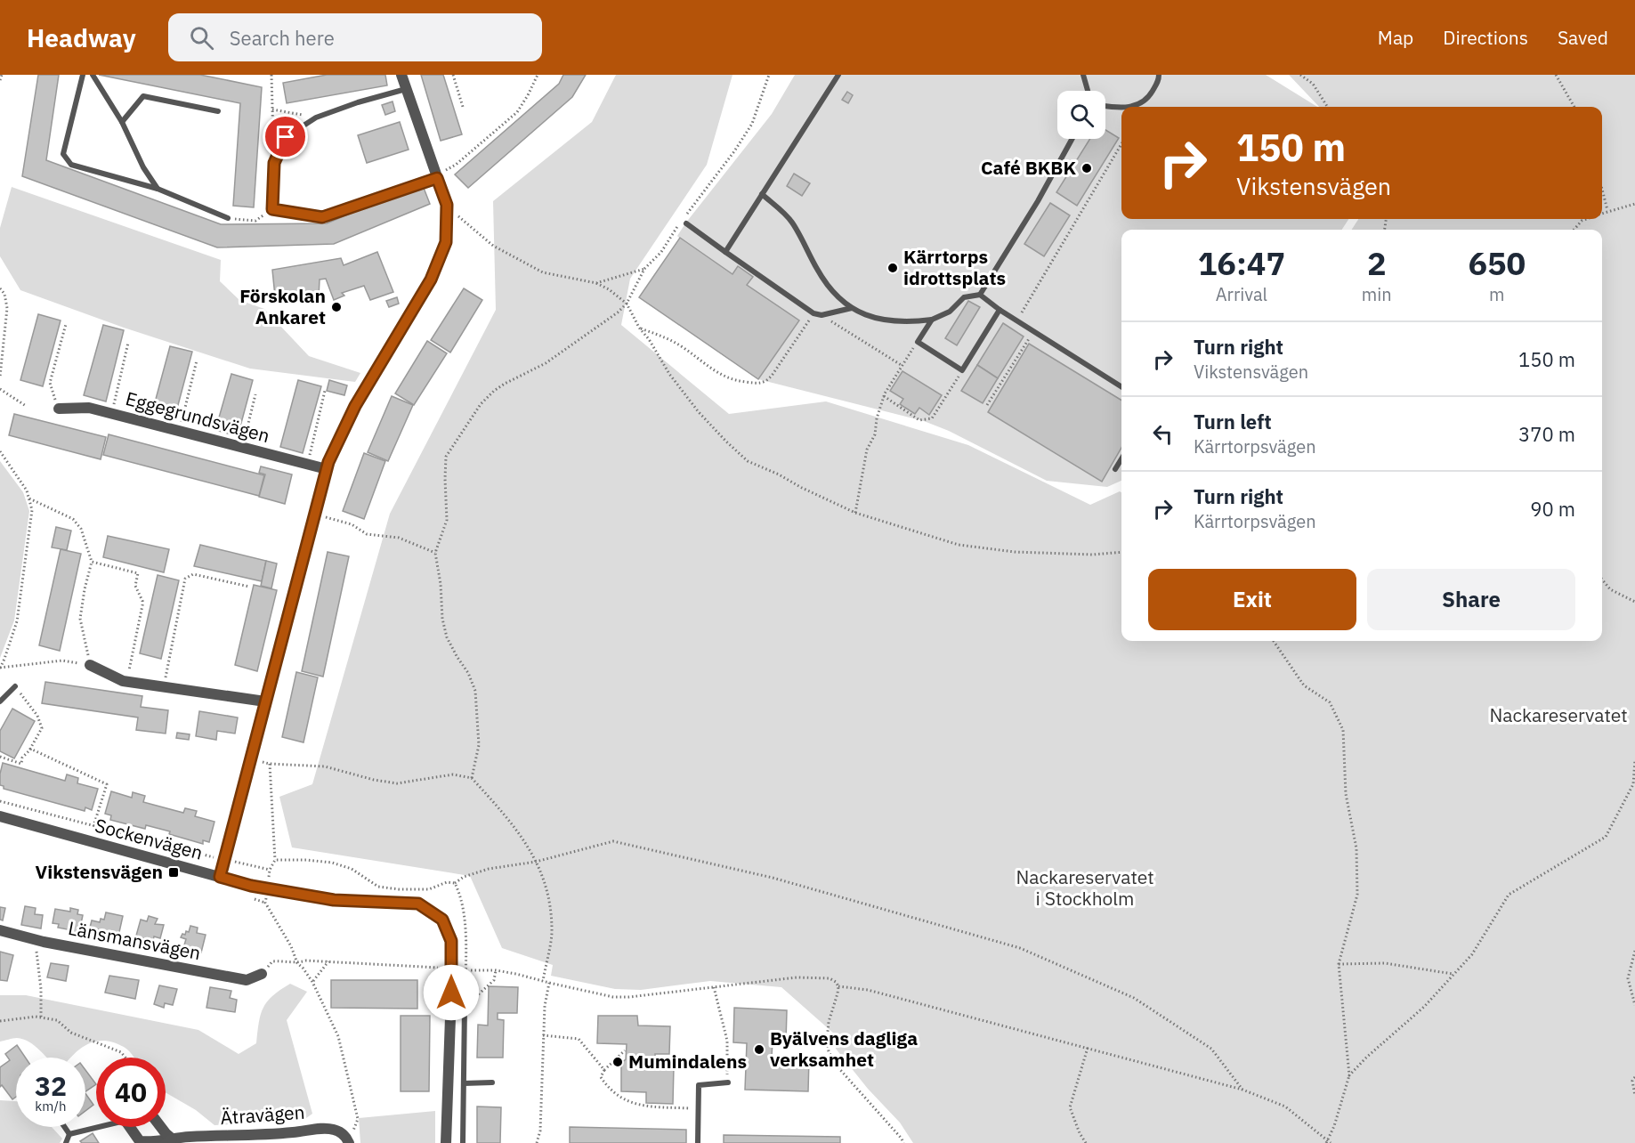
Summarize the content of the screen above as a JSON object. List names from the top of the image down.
{
  "streets": {
    "street": [
      "Eggegrundsvägen",
      "Sockenvägen",
      "Länsmansvägen",
      "Ätravägen"
    ]
  },
  "parks": ["Nackareservatet", "Nackareservatet i Stockholm"],
  "places": {
    "other": [
      "Café BKBK",
      "Kärrtorps idrottsplats",
      "Förskolan Ankaret",
      "Byälvens dagliga verksamhet",
      "Mumindalens"
    ],
    "transit": ["Vikstensvägen"]
  },
  "page": {
    "header": "Headway",
    "search": "Search here",
    "nav": ["Map", "Directions", "Saved"],
    "turn": ["150 m", "Vikstensvägen"],
    "eta": [
      "16:47",
      "Arrival",
      "2",
      "min",
      "650",
      "m"
    ],
    "list": [
      {
        "name": "Turn right",
        "note": "Vikstensvägen",
        "value": "150 m"
      },
      {
        "name": "Turn left",
        "note": "Kärrtorpsvägen",
        "value": "370 m"
      },
      {
        "name": "Turn right",
        "note": "Kärrtorpsvägen",
        "value": "90 m"
      }
    ],
    "buttons": ["Exit", "Share"],
    "speed": "32 km/h",
    "limit": "40"
  }
}
